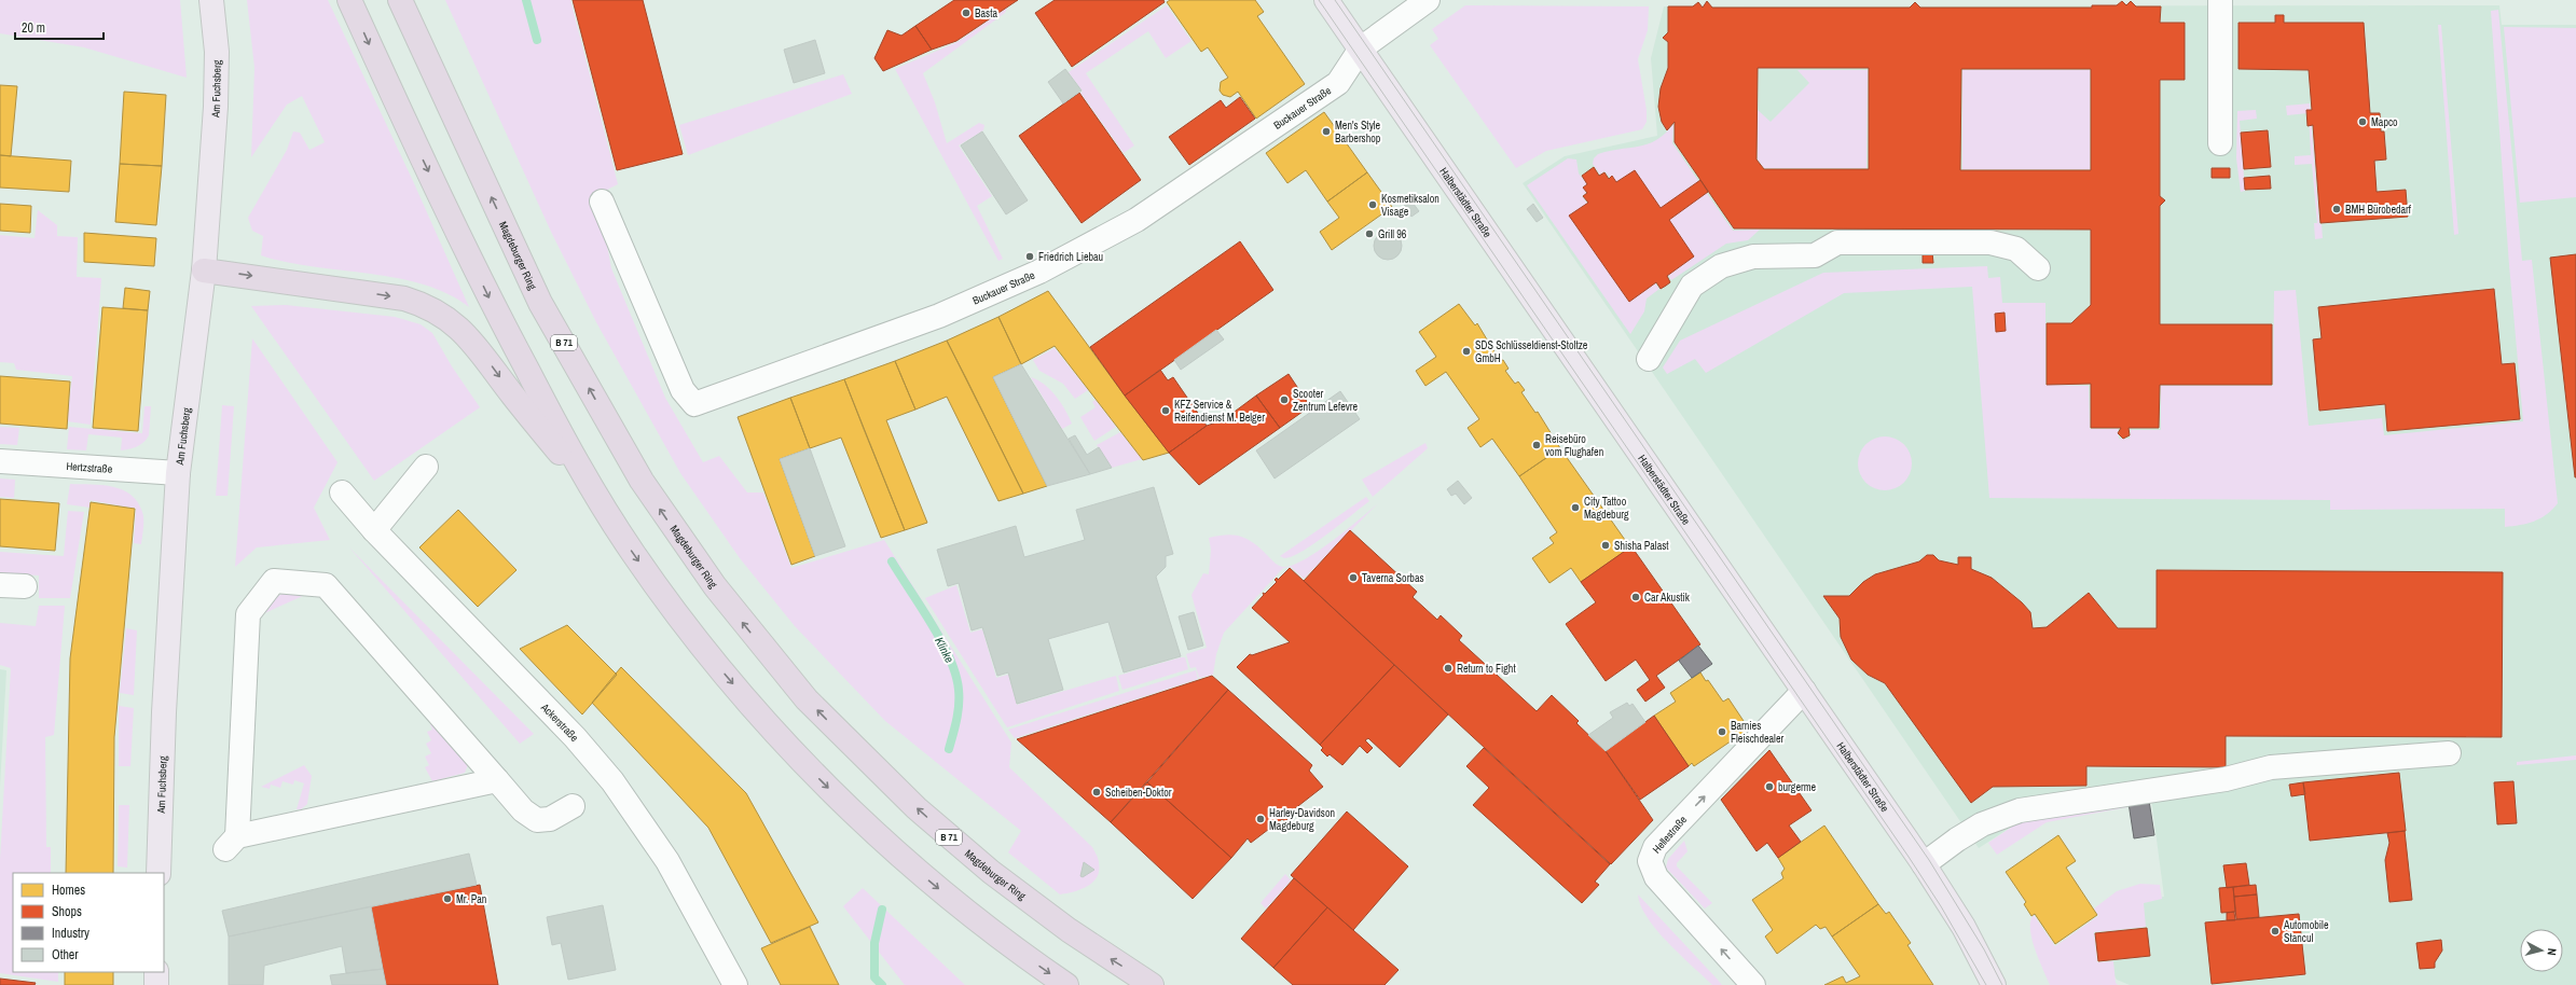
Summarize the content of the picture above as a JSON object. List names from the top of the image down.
{
  "streets": {
    "highway": ["Magdeburger Ring", "B 71"],
    "main road": ["Am Fuchsberg", "Halberstädter Straße"],
    "street": [
      "Buckauer Straße",
      "Hertzstraße",
      "Ackerstraße",
      "Hellestraße"
    ]
  },
  "crossings": [
    ["Am Fuchsberg", "Hertzstraße"],
    ["Buckauer Straße", "Halberstädter Straße"],
    ["Halberstädter Straße", "Hellestraße"]
  ],
  "water": ["Klinke"],
  "places": [
    "Basta",
    "Mapco",
    "Men's Style Barbershop",
    "Kosmetiksalon Visage",
    "BMH Bürobedarf",
    "Grill 96",
    "Friedrich Liebau",
    "SDS Schlüsseldienst-Stoltze GmbH",
    "Scooter Zentrum Lefevre",
    "KFZ Service & Reifendienst M. Belger",
    "Reisebüro vom Flughafen",
    "City Tattoo Magdeburg",
    "Shisha Palast",
    "Taverna Sorbas",
    "Car Akustik",
    "Return to Fight",
    "Barnies Fleischdealer",
    "burgerme",
    "Scheiben-Doktor",
    "Harley-Davidson Magdeburg",
    "Mr. Pan",
    "Automobile Stancul"
  ],
  "legend": [
    "Homes",
    "Shops",
    "Industry",
    "Other"
  ],
  "scale_bar": "20 m",
  "north": "right"
}
